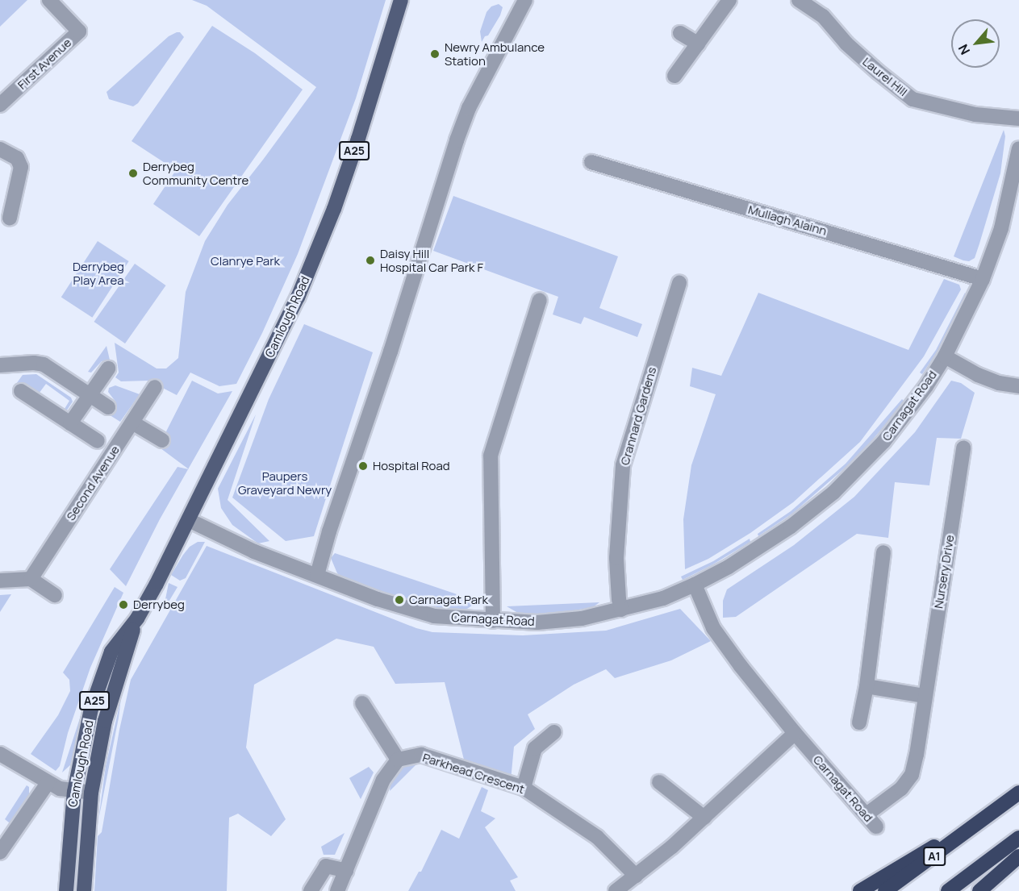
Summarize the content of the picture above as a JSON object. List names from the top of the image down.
{
  "streets": {
    "highway": ["A1"],
    "main road": ["A25", "Camlough Road"],
    "street": [
      "First Avenue",
      "Laurel Hill",
      "Mullagh Alainn",
      "Carnagat Road",
      "Crannard Gardens",
      "Second Avenue",
      "Nursery Drive",
      "Parkhead Crescent"
    ]
  },
  "crossings": [
    ["Mullagh Alainn", "Carnagat Road"],
    ["Camlough Road", "Carnagat Road"],
    ["Carnagat Road", "Crannard Gardens"],
    ["Carnagat Road", "Nursery Drive"]
  ],
  "parks": ["Clanrye Park", "Derrybeg Play Area", "Paupers Graveyard Newry"],
  "places": [
    "Newry Ambulance Station",
    "Derrybeg Community Centre",
    "Daisy Hill Hospital Car Park F",
    "Hospital Road",
    "Carnagat Park",
    "Derrybeg"
  ],
  "north": "bottom left"
}
